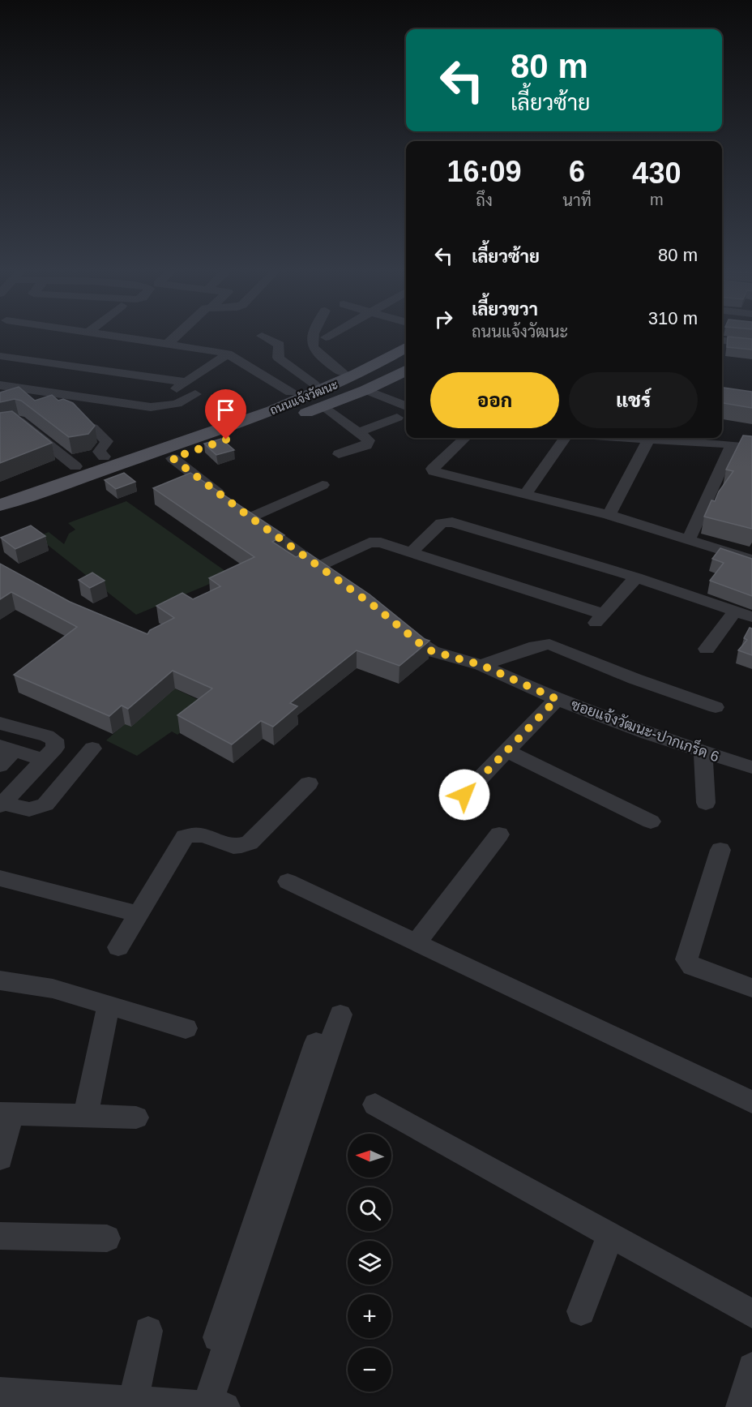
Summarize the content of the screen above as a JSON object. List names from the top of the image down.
{
  "streets": {
    "main road": ["ถนนแจ้งวัฒนะ"],
    "street": ["ซอยแจ้งวัฒนะ-ปากเกร็ด 6"]
  },
  "north": "left",
  "page": {
    "turn": ["80 m", "เลี้ยวซ้าย"],
    "eta": [
      "16:09",
      "ถึง",
      "6",
      "นาที",
      "430",
      "m"
    ],
    "list": [
      {
        "name": "เลี้ยวซ้าย",
        "value": "80 m"
      },
      {
        "name": "เลี้ยวขวา",
        "note": "ถนนแจ้งวัฒนะ",
        "value": "310 m"
      }
    ],
    "buttons": ["ออก", "แชร์"],
    "map_buttons": ["+", "−"]
  }
}
